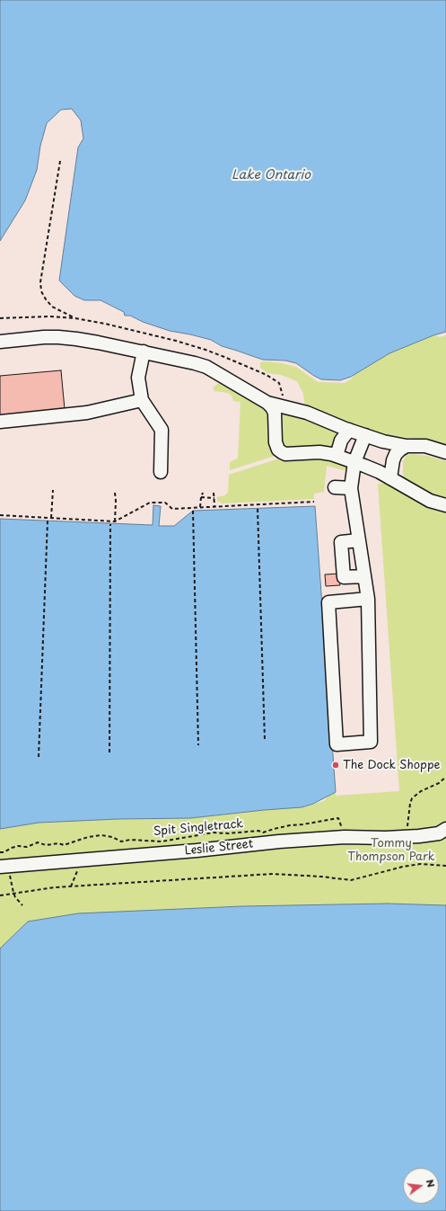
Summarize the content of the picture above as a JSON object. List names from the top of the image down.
{
  "streets": {
    "street": ["Leslie Street"],
    "path": ["Spit Singletrack"]
  },
  "crossings": [
    ["Spit Singletrack", "Leslie Street"]
  ],
  "water": ["Lake Ontario"],
  "parks": ["Tommy Thompson Park"],
  "places": ["The Dock Shoppe"],
  "north": "right"
}
